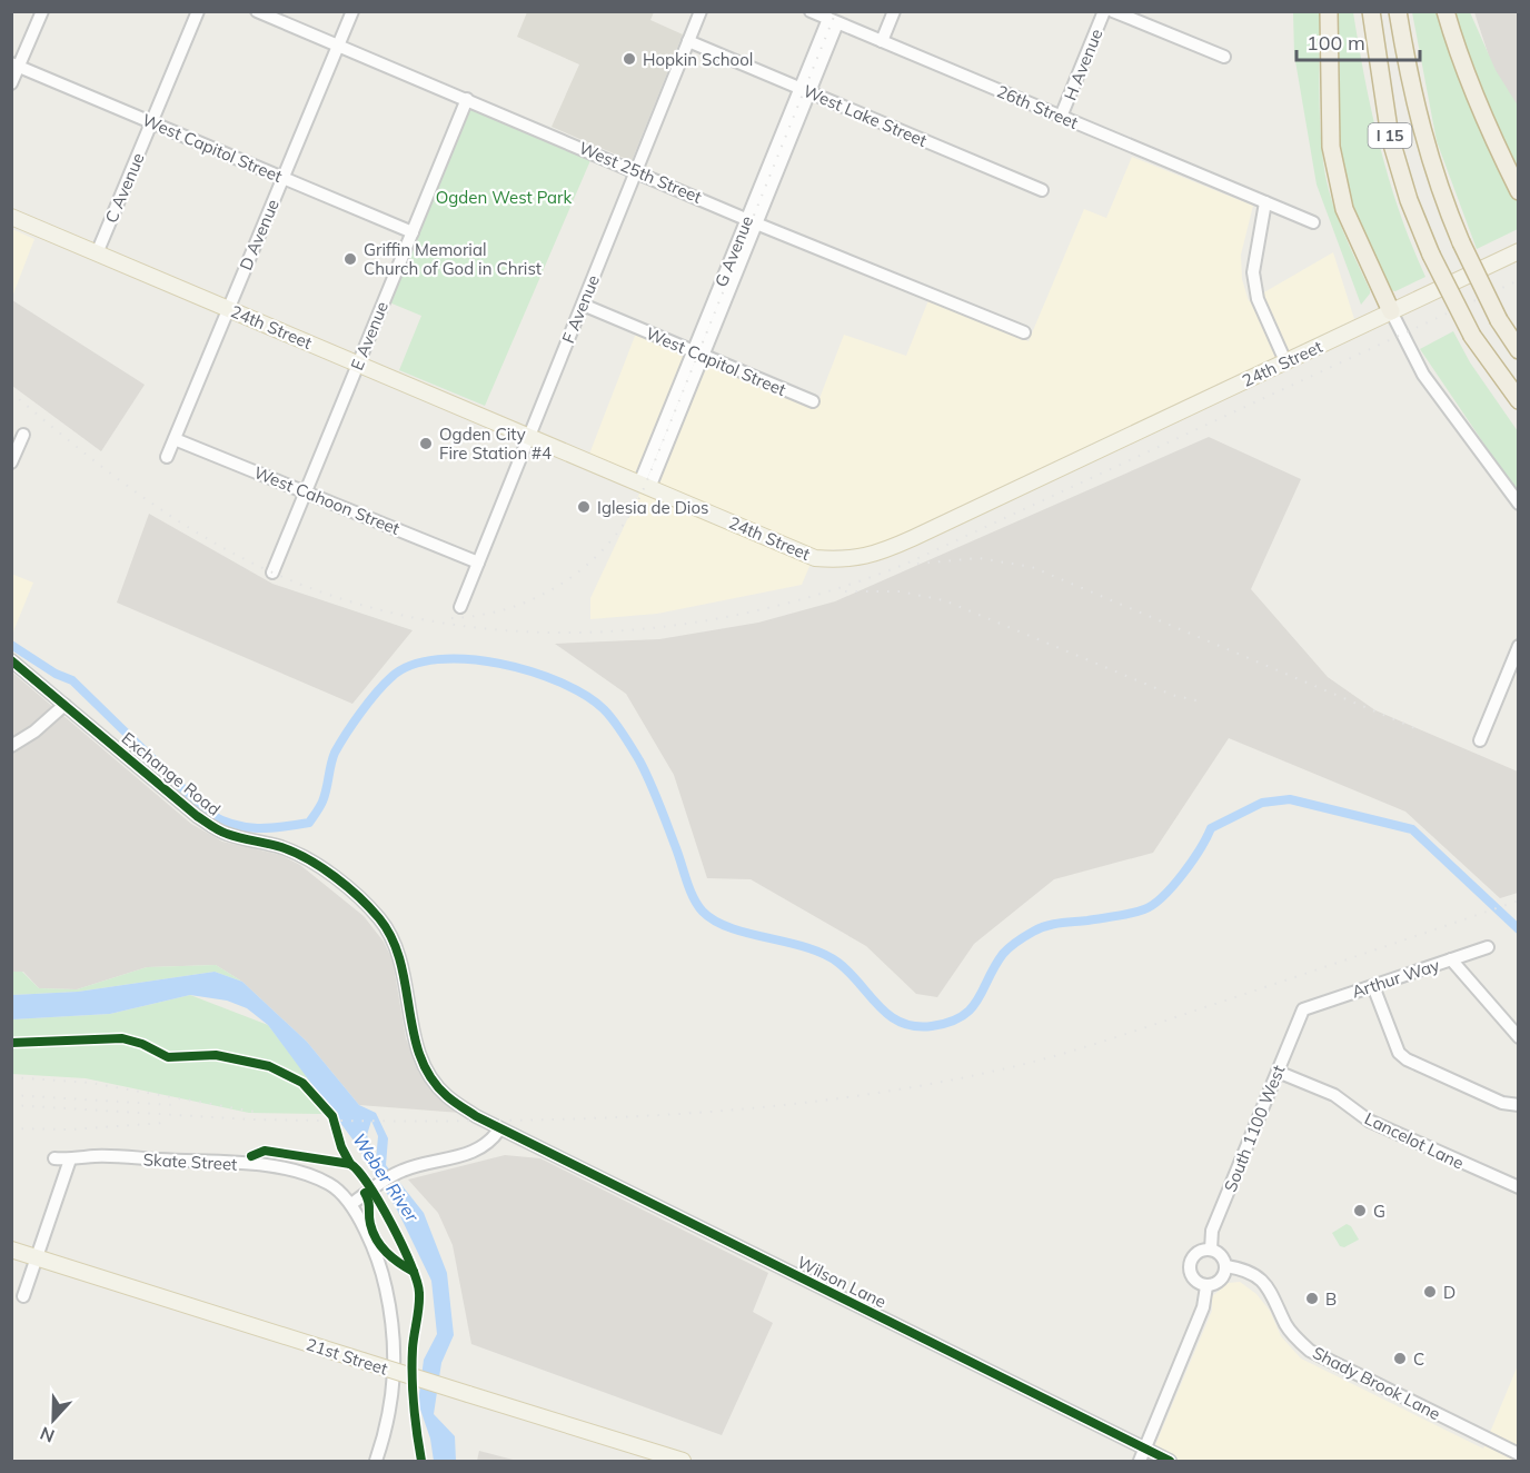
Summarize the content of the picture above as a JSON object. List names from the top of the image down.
{
  "streets": {
    "highway": ["I 15"],
    "main road": ["24th Street", "21st Street"],
    "street": [
      "H Avenue",
      "26th Street",
      "West Lake Street",
      "West Capitol Street",
      "West 25th Street",
      "C Avenue",
      "D Avenue",
      "G Avenue",
      "F Avenue",
      "E Avenue",
      "West Cahoon Street",
      "Exchange Road",
      "Arthur Way",
      "South 1100 West",
      "Lancelot Lane",
      "Skate Street",
      "Wilson Lane",
      "Shady Brook Lane"
    ]
  },
  "crossings": [
    ["H Avenue", "26th Street"],
    ["26th Street", "G Avenue"],
    ["West Lake Street", "G Avenue"],
    ["West Lake Street", "F Avenue"],
    ["West Capitol Street", "C Avenue"],
    ["West Capitol Street", "D Avenue"],
    ["West Capitol Street", "G Avenue"],
    ["West Capitol Street", "F Avenue"],
    ["West Capitol Street", "E Avenue"],
    ["West 25th Street", "D Avenue"],
    ["West 25th Street", "G Avenue"],
    ["West 25th Street", "F Avenue"],
    ["West 25th Street", "E Avenue"],
    ["C Avenue", "24th Street"],
    ["D Avenue", "24th Street"],
    ["D Avenue", "West Cahoon Street"],
    ["G Avenue", "24th Street"],
    ["F Avenue", "24th Street"],
    ["F Avenue", "West Cahoon Street"],
    ["24th Street", "E Avenue"],
    ["E Avenue", "West Cahoon Street"],
    ["Exchange Road", "Wilson Lane"],
    ["Arthur Way", "South 1100 West"],
    ["South 1100 West", "Lancelot Lane"],
    ["South 1100 West", "Shady Brook Lane"]
  ],
  "water": ["Weber River"],
  "parks": ["Ogden West Park"],
  "places": [
    "Hopkin School",
    "Griffin Memorial Church of God in Christ",
    "Ogden City Fire Station #4",
    "Iglesia de Dios",
    "G",
    "D",
    "B",
    "C"
  ],
  "scale_bar": "100 m",
  "north": "bottom"
}
